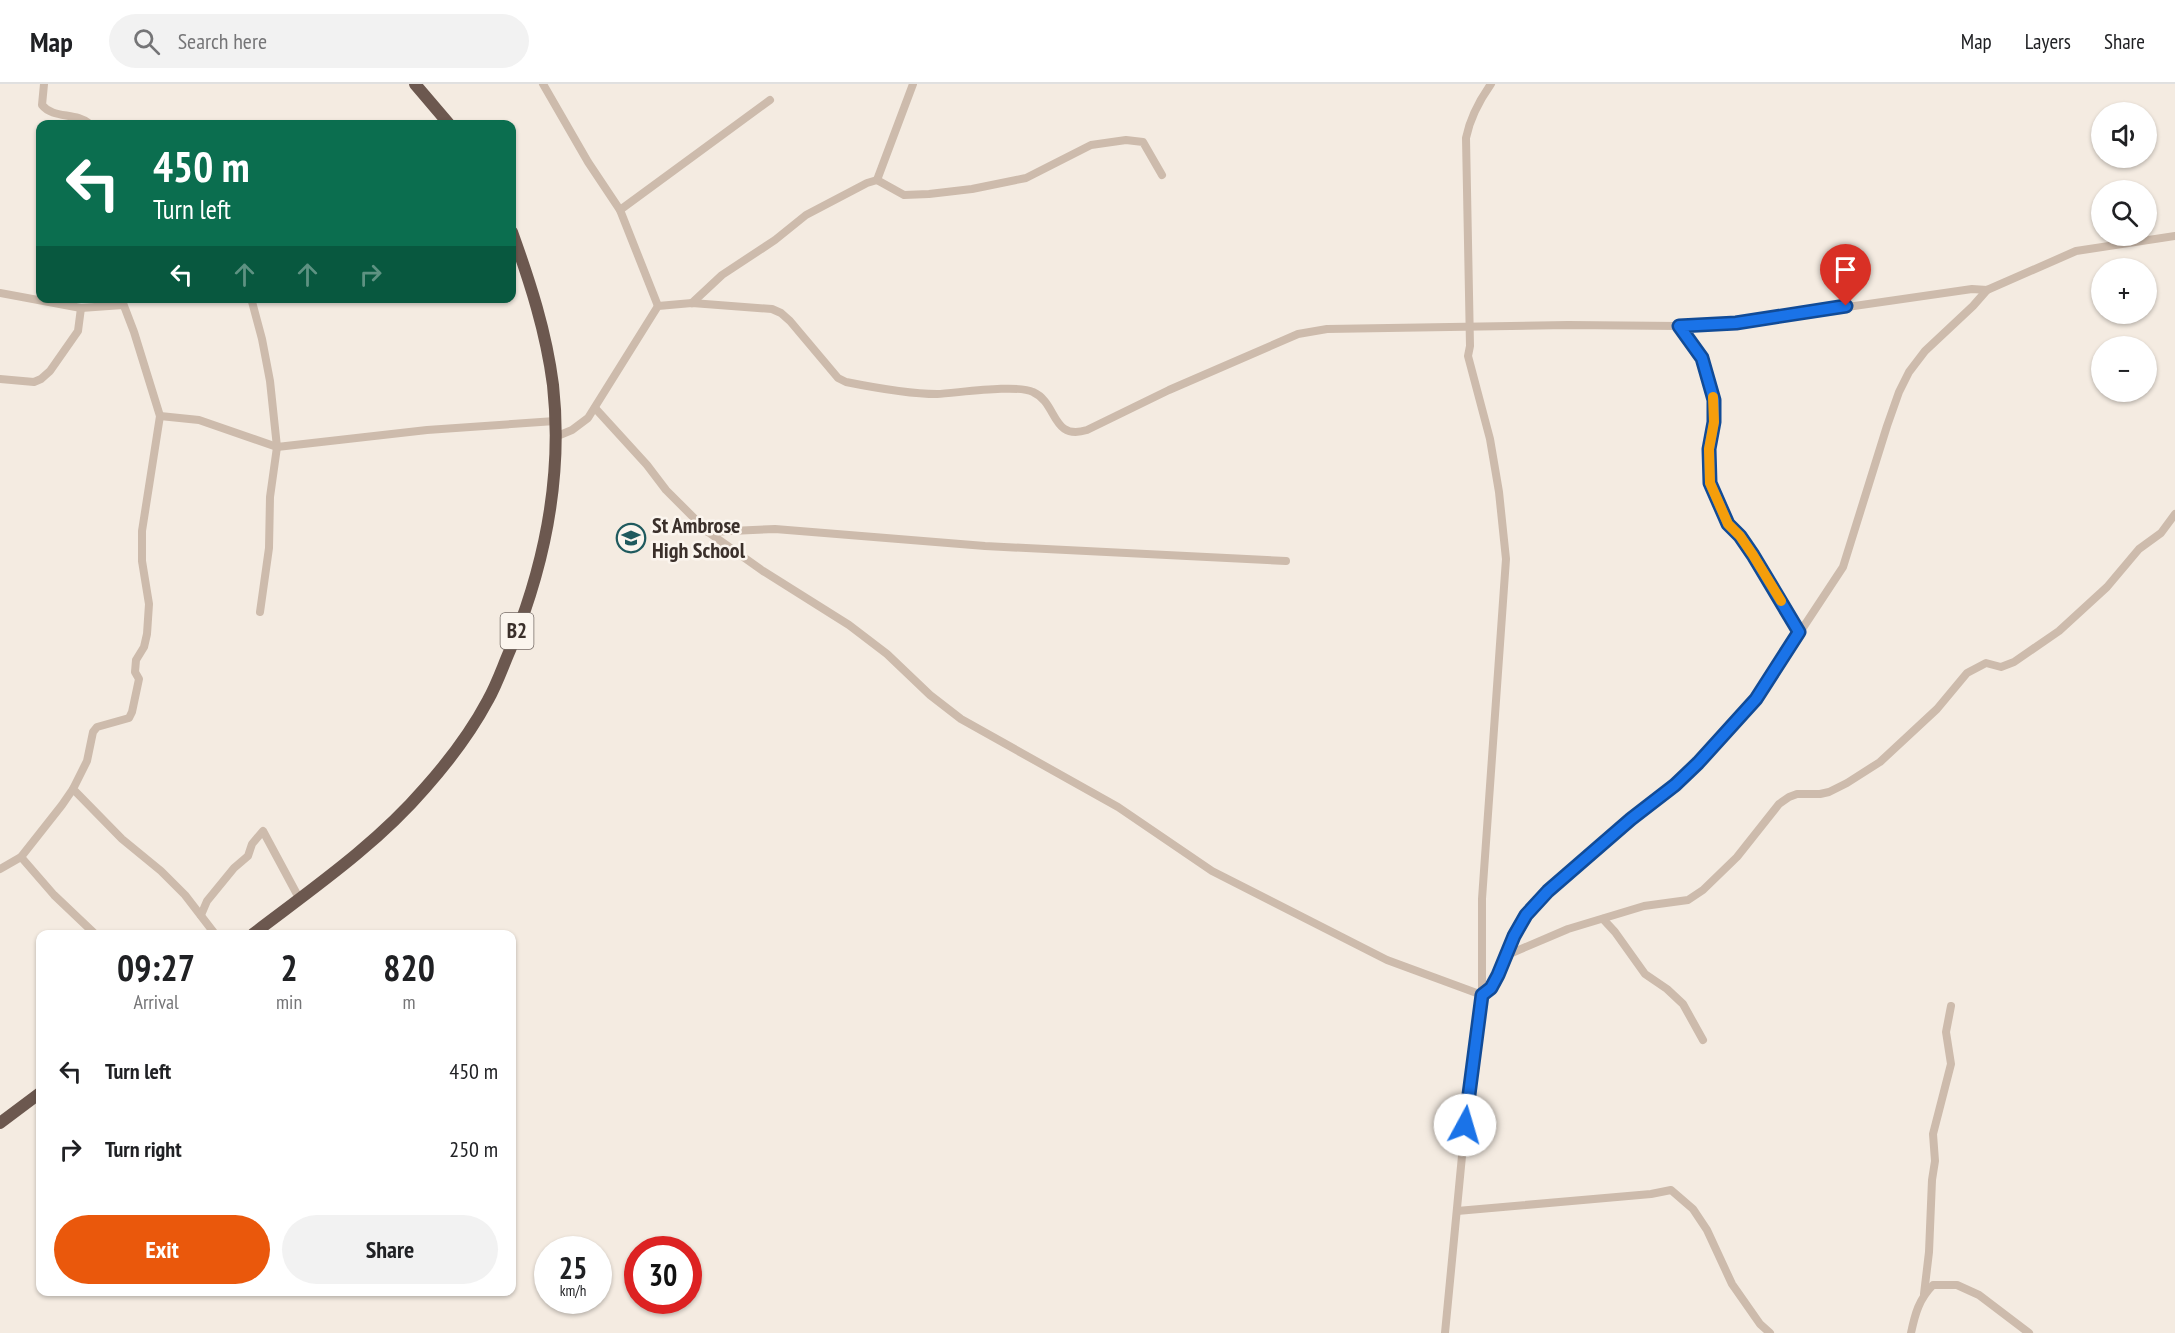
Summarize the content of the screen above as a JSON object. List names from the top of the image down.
{
  "streets": {
    "highway": ["B2"]
  },
  "places": {
    "school or university": ["St Ambrose High School"]
  },
  "page": {
    "header": "Map",
    "search": "Search here",
    "nav": ["Map", "Layers", "Share"],
    "map_buttons": ["+", "−"],
    "turn": ["450 m", "Turn left"],
    "eta": [
      "09:27",
      "Arrival",
      "2",
      "min",
      "820",
      "m"
    ],
    "list": [
      {
        "name": "Turn left",
        "value": "450 m"
      },
      {
        "name": "Turn right",
        "value": "250 m"
      }
    ],
    "buttons": ["Exit", "Share"],
    "speed": "25 km/h",
    "limit": "30"
  }
}
